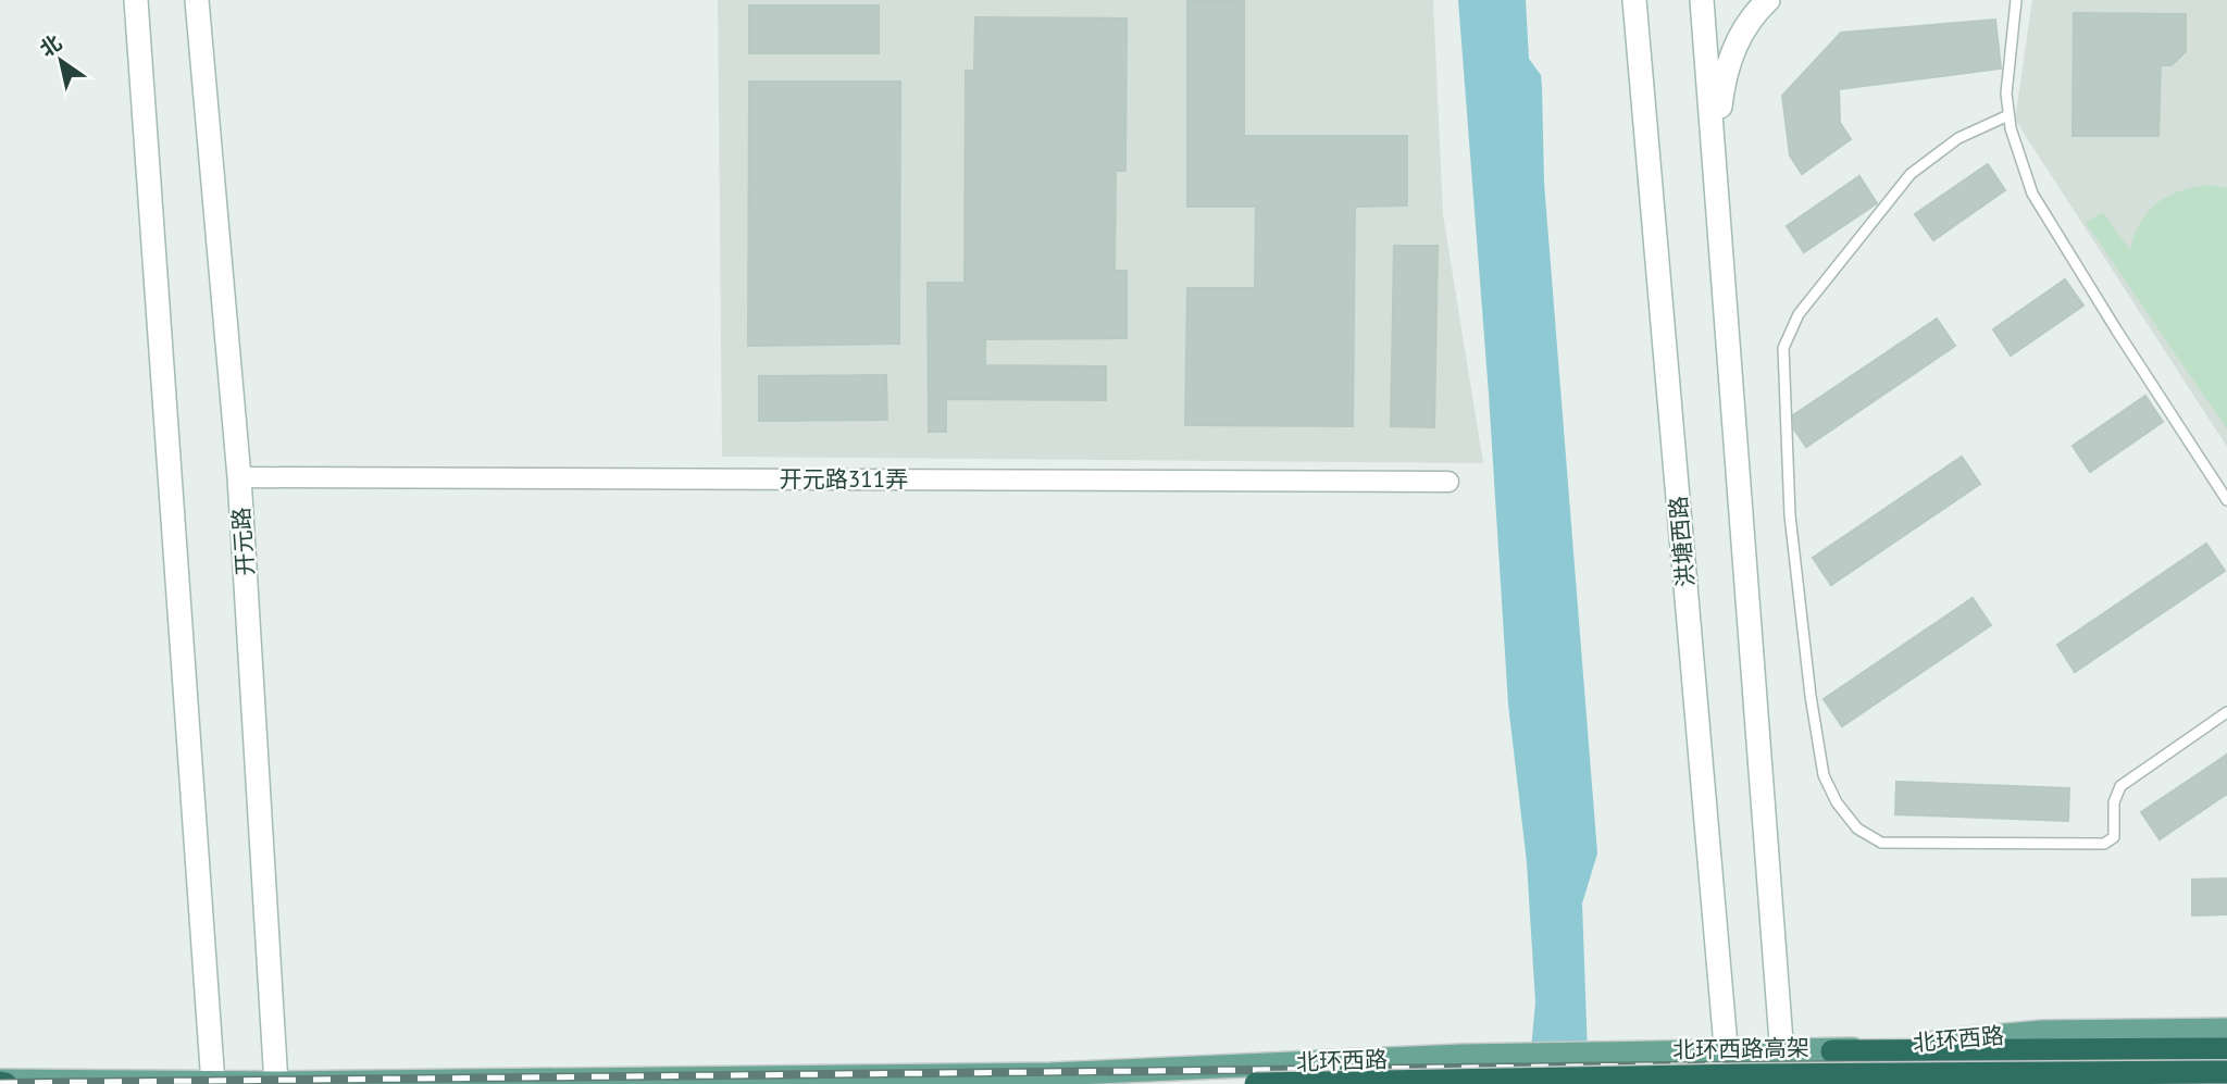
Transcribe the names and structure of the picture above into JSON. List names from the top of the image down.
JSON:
{
  "streets": {
    "highway": ["北环西路高架"],
    "main road": ["开元路", "洪塘西路", "北环西路"],
    "street": ["开元路311弄"]
  },
  "crossings": [
    ["开元路311弄", "开元路"],
    ["开元路", "北环西路"],
    ["洪塘西路", "北环西路"]
  ],
  "north": "top left"
}
